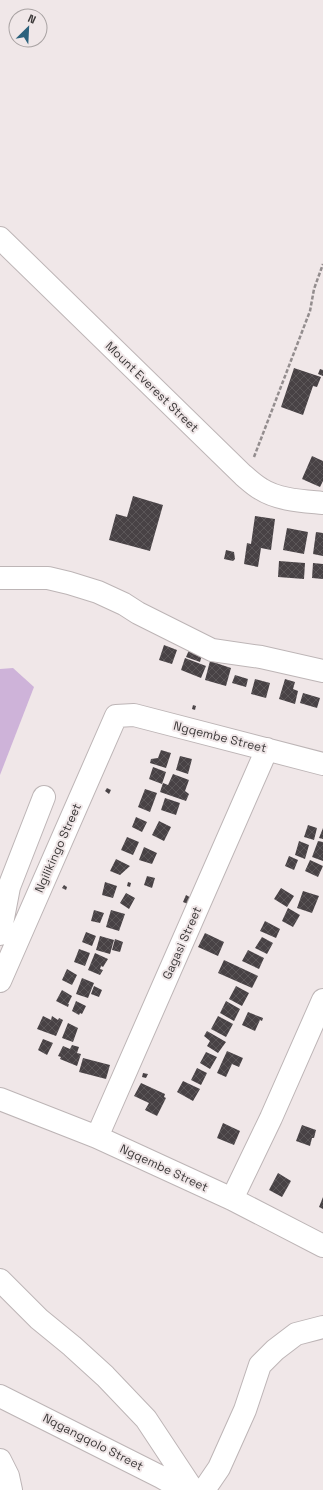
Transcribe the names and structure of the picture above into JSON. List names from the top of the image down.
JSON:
{
  "streets": {
    "street": [
      "Mount Everest Street",
      "Ngqembe Street",
      "Ngilikingo Street",
      "Gagasi Street",
      "Nqgangqolo Street"
    ]
  },
  "crossings": [
    ["Ngqembe Street", "Ngilikingo Street"],
    ["Ngqembe Street", "Gagasi Street"]
  ],
  "north": "top right"
}
